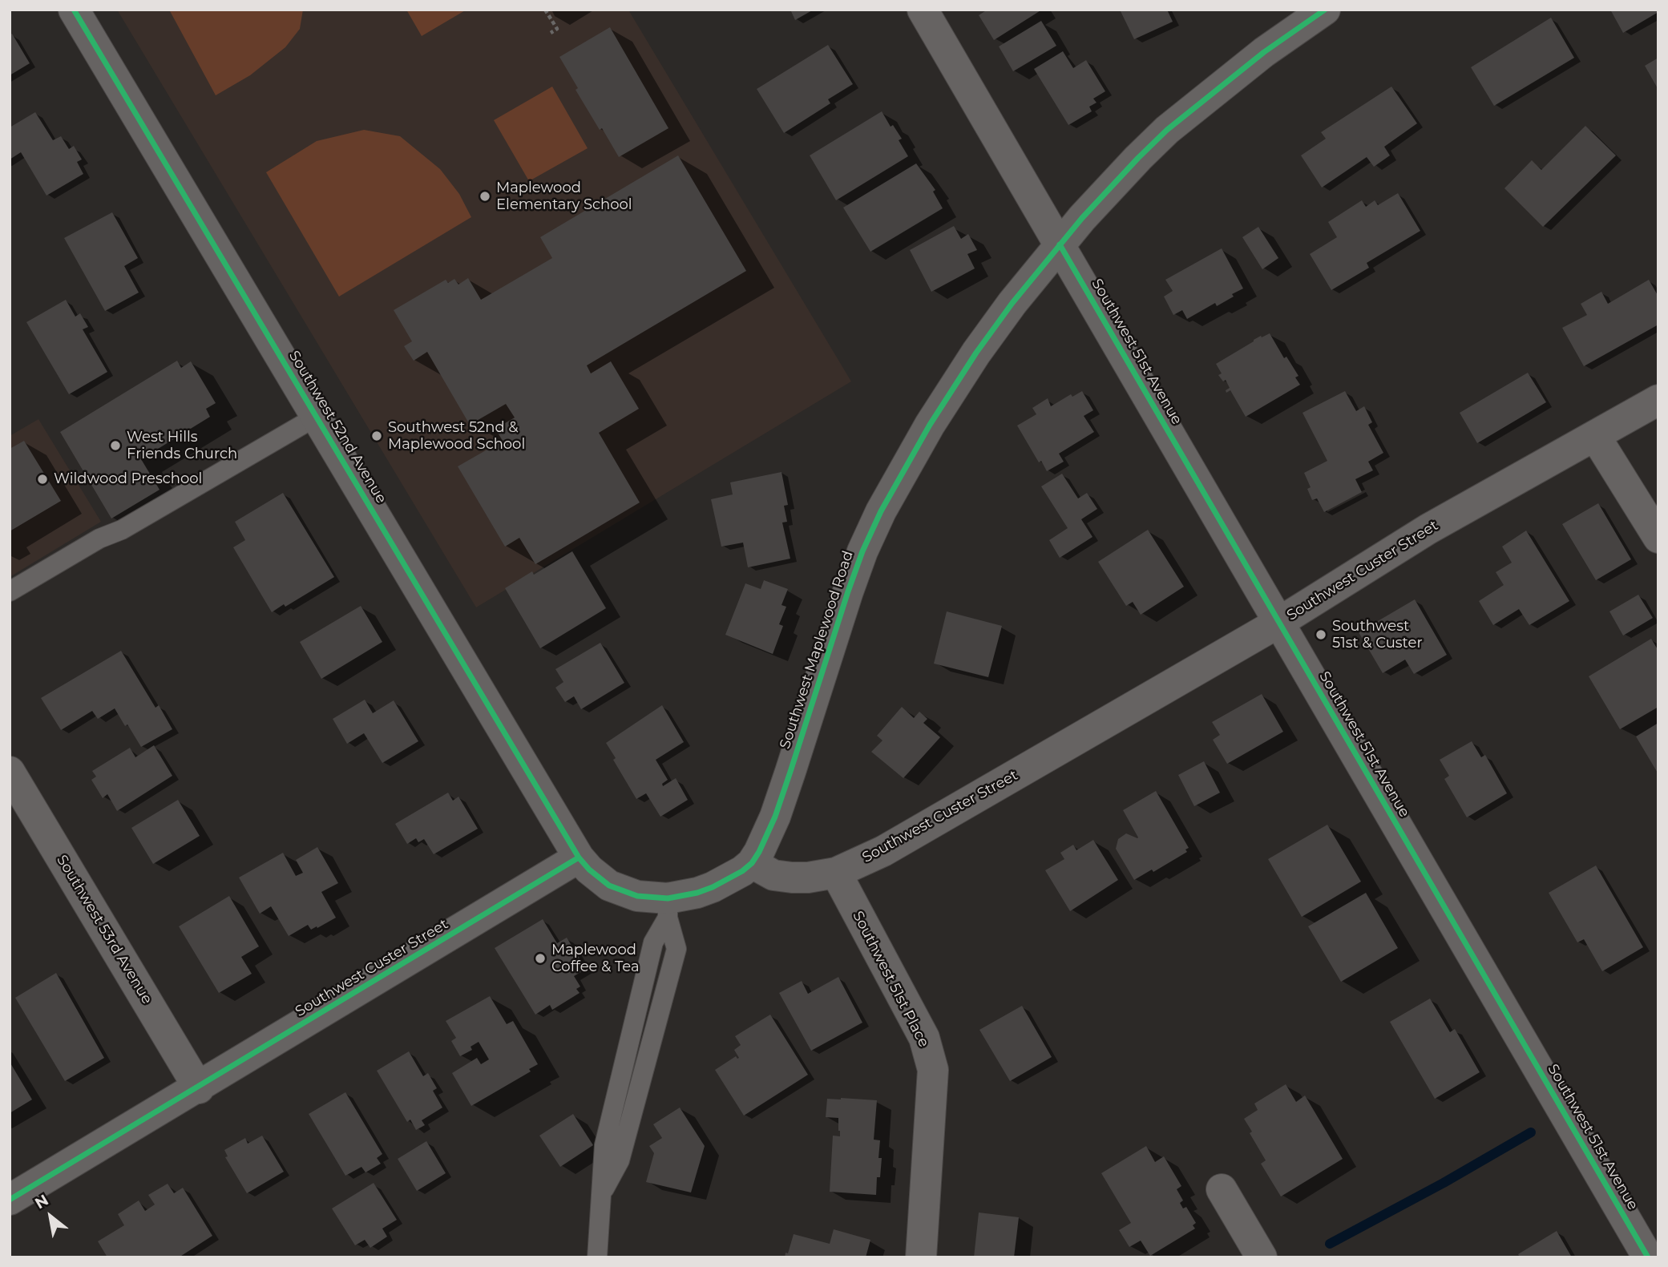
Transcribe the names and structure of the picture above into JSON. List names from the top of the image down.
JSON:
{
  "streets": {
    "street": [
      "Southwest 51st Avenue",
      "Southwest 52nd Avenue",
      "Southwest Custer Street",
      "Southwest Maplewood Road",
      "Southwest 53rd Avenue",
      "Southwest 51st Place"
    ]
  },
  "crossings": [
    ["Southwest 51st Avenue", "Southwest Custer Street"],
    ["Southwest 51st Avenue", "Southwest Maplewood Road"],
    ["Southwest 52nd Avenue", "Southwest Custer Street"],
    ["Southwest Custer Street", "Southwest Maplewood Road"],
    ["Southwest Custer Street", "Southwest 53rd Avenue"],
    ["Southwest Custer Street", "Southwest 51st Place"]
  ],
  "places": [
    "Maplewood Elementary School",
    "Southwest 52nd & Maplewood School",
    "West Hills Friends Church",
    "Wildwood Preschool",
    "Southwest 51st & Custer",
    "Maplewood Coffee & Tea"
  ],
  "north": "top left"
}
